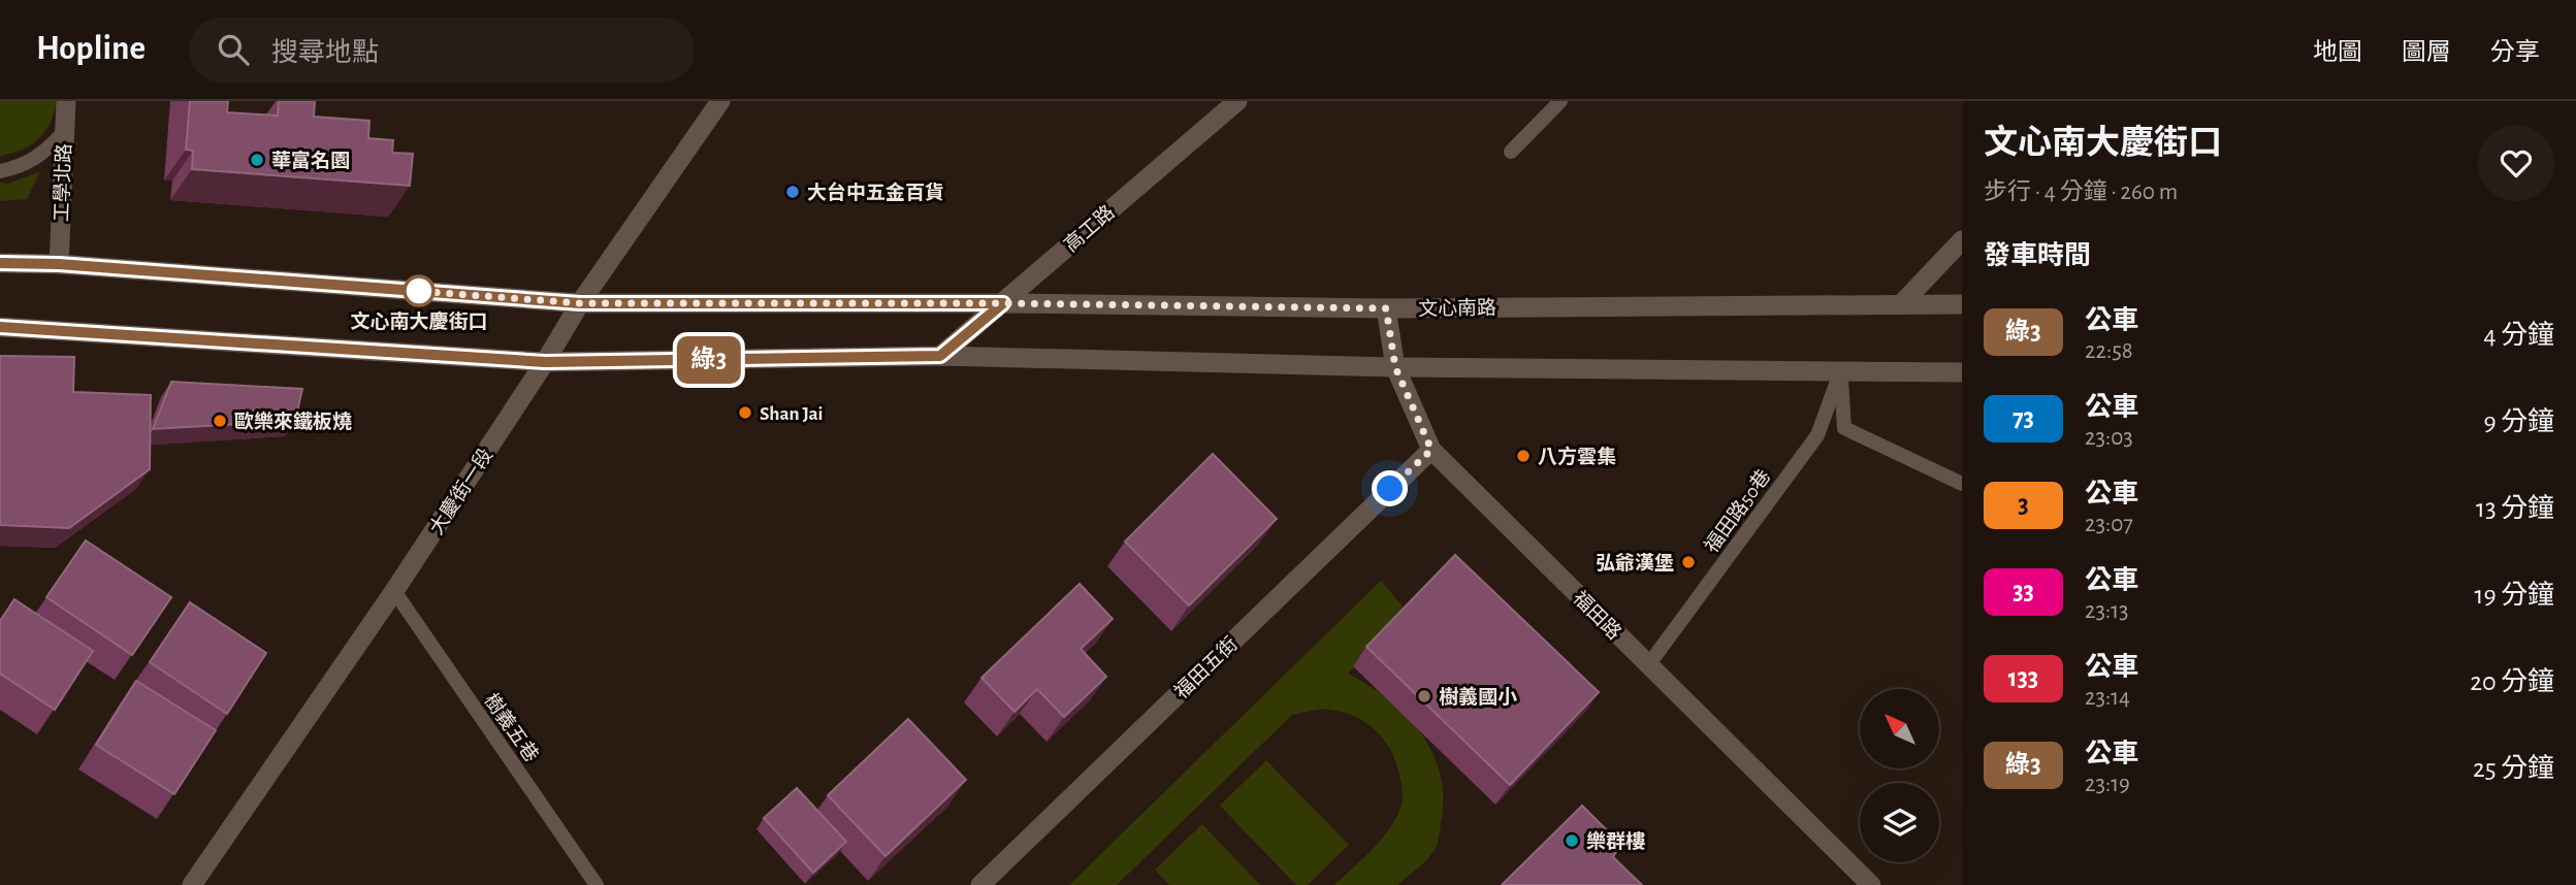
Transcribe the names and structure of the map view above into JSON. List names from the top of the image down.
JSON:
{
  "streets": {
    "main road": [
      "工學北路",
      "高工路",
      "文心南路",
      "大慶街一段",
      "福田路",
      "福田五街"
    ],
    "lane": ["福田路50巷", "樹義五巷"]
  },
  "crossings": [
    ["工學北路", "文心南路"],
    ["高工路", "文心南路"],
    ["文心南路", "大慶街一段"],
    ["文心南路", "福田路"],
    ["大慶街一段", "樹義五巷"],
    ["福田路50巷", "福田路"],
    ["福田路", "福田五街"]
  ],
  "places": [
    "華富名園",
    "大台中五金百貨",
    "文心南大慶街口",
    "Shan Jai",
    "歐樂來鐵板燒",
    "八方雲集",
    "弘爺漢堡",
    "樹義國小",
    "樂群樓"
  ],
  "lines": ["bus line 綠3"],
  "north": "top left",
  "page": {
    "header": "Hopline",
    "search": "搜尋地點",
    "nav": ["地圖", "圖層", "分享"],
    "on_map": "綠3",
    "heading": [
      ["文心南大慶街口", "步行 · 4 分鐘 · 260 m"],
      "發車時間"
    ],
    "list": [
      {
        "mark": "綠3",
        "name": "公車",
        "note": "22:58",
        "value": "4 分鐘"
      },
      {
        "mark": "73",
        "name": "公車",
        "note": "23:03",
        "value": "9 分鐘"
      },
      {
        "mark": "3",
        "name": "公車",
        "note": "23:07",
        "value": "13 分鐘"
      },
      {
        "mark": "33",
        "name": "公車",
        "note": "23:13",
        "value": "19 分鐘"
      },
      {
        "mark": "133",
        "name": "公車",
        "note": "23:14",
        "value": "20 分鐘"
      },
      {
        "mark": "綠3",
        "name": "公車",
        "note": "23:19",
        "value": "25 分鐘"
      }
    ]
  }
}
